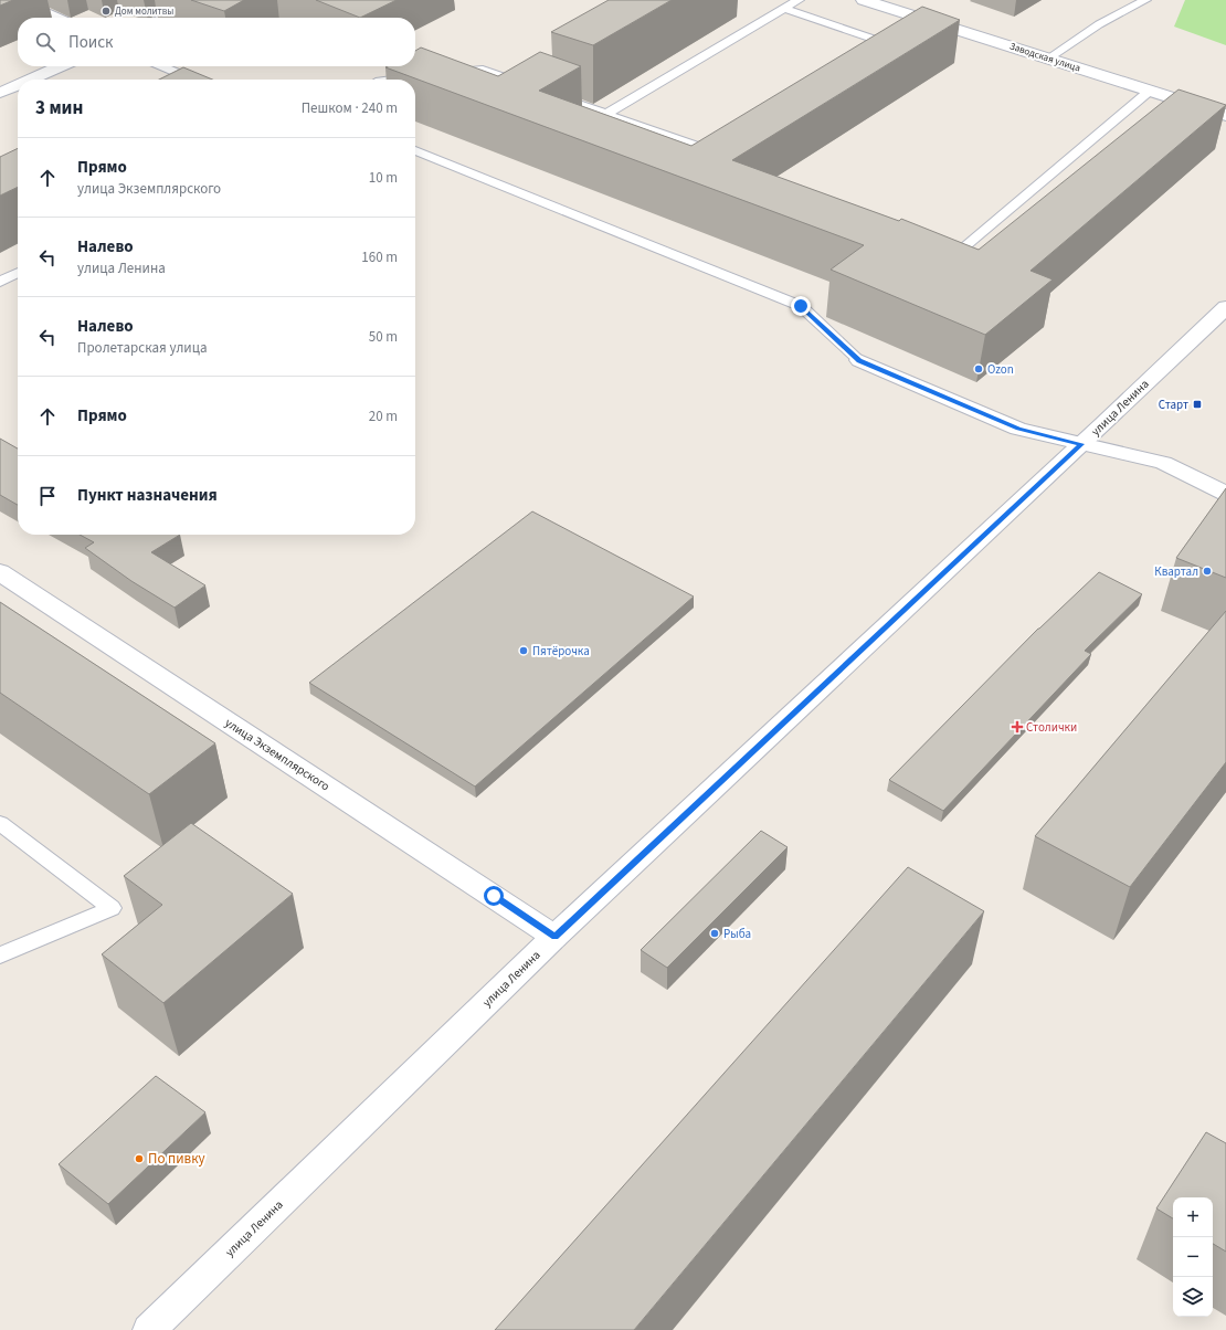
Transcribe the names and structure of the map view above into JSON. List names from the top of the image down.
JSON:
{
  "streets": {
    "street": ["Заводская улица", "улица Ленина", "улица Экземплярского"]
  },
  "crossings": [
    ["улица Ленина", "улица Экземплярского"]
  ],
  "places": {
    "other": [
      "Дом молитвы",
      "Ozon",
      "Квартал",
      "Пятёрочка",
      "Рыба",
      "По пивку"
    ],
    "transit": ["Старт"],
    "health": ["Столички"]
  },
  "page": {
    "search": "Поиск",
    "heading": ["3 мин", "Пешком · 240 m"],
    "list": [
      ["Прямо", "улица Экземплярского", "10 m"],
      ["Налево", "улица Ленина", "160 m"],
      ["Налево", "Пролетарская улица", "50 m"],
      ["Прямо", "20 m"],
      "Пункт назначения"
    ],
    "map_buttons": ["+", "−"]
  }
}
